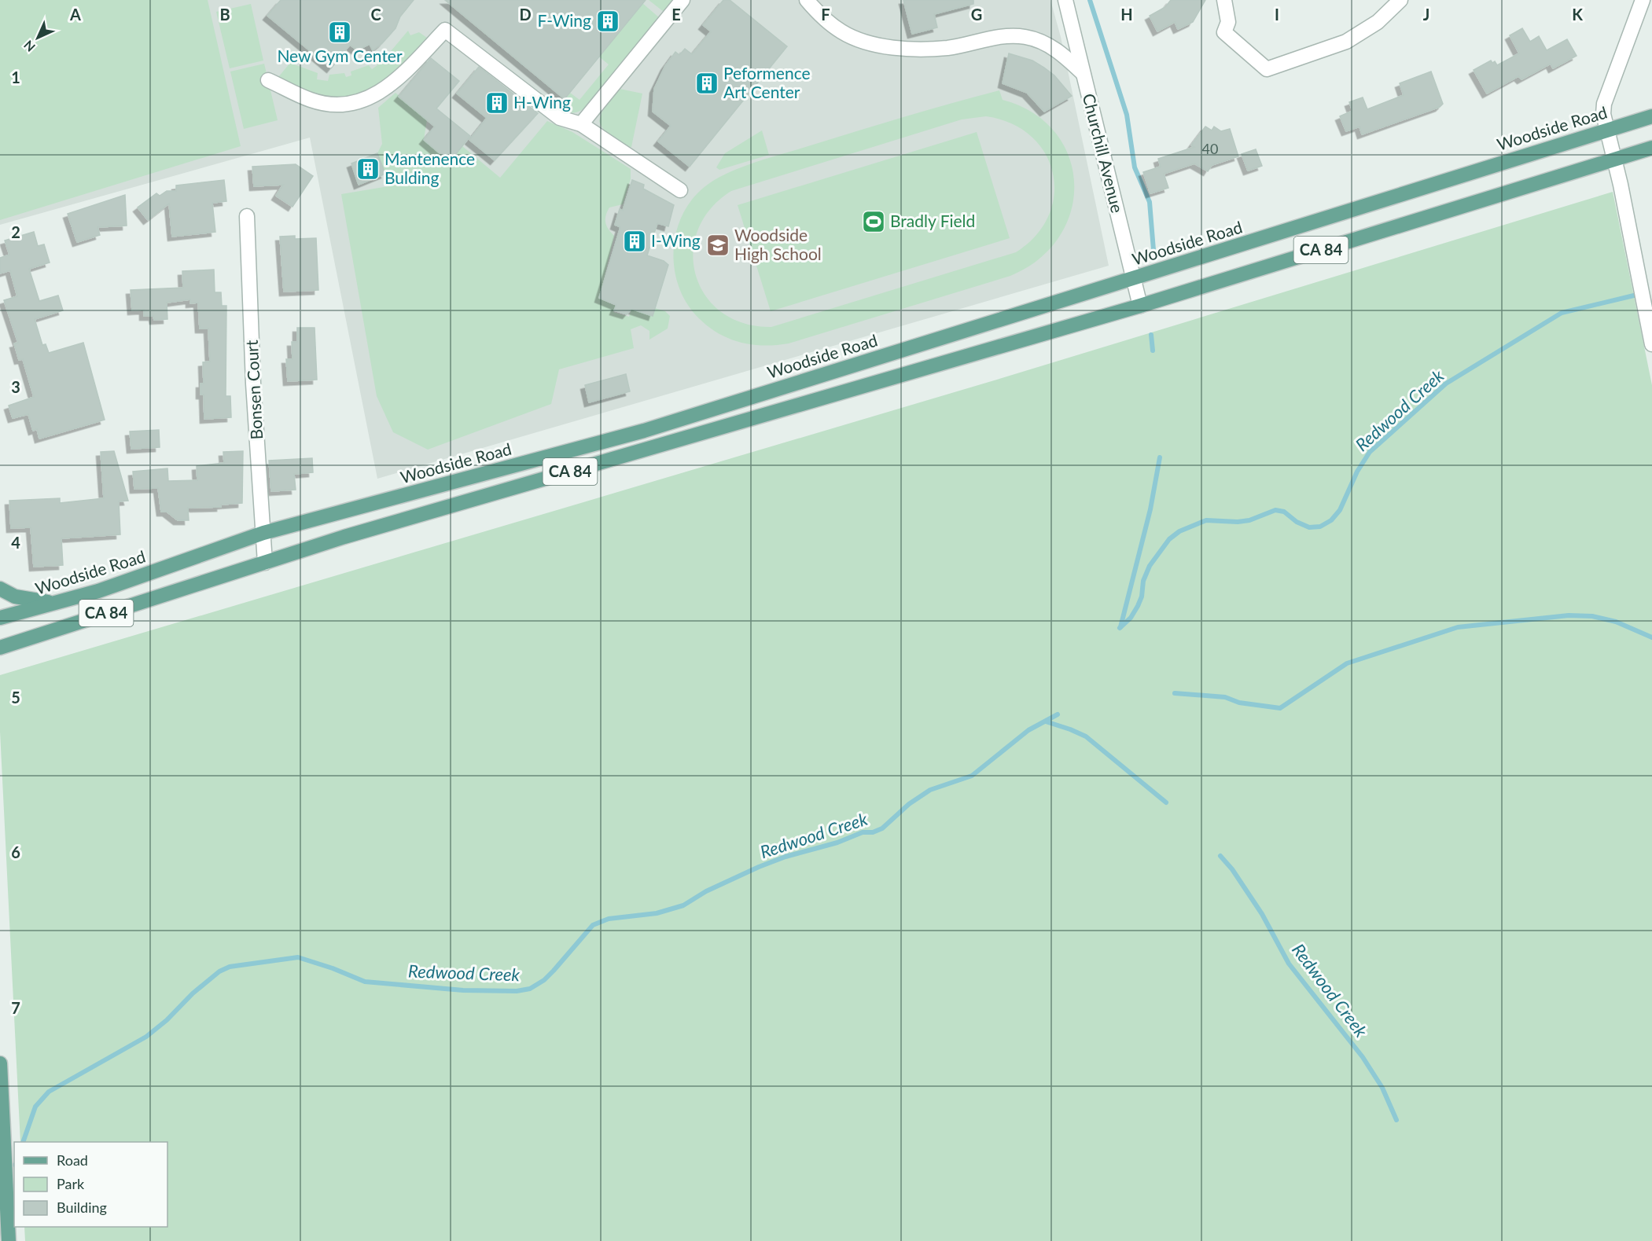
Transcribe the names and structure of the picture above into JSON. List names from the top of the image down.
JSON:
{
  "streets": {
    "main road": ["Woodside Road", "CA 84"],
    "street": ["Churchill Avenue", "Bonsen Court"]
  },
  "crossings": [
    ["Woodside Road", "Churchill Avenue"],
    ["Woodside Road", "Bonsen Court"],
    ["Churchill Avenue", "CA 84"],
    ["CA 84", "Bonsen Court"]
  ],
  "water": ["Redwood Creek"],
  "places": {
    "building": [
      "F-Wing",
      "New Gym Center",
      "Peformence Art Center",
      "H-Wing",
      "Mantenence Bulding",
      "I-Wing"
    ],
    "sports": ["Bradly Field"],
    "school or university": ["Woodside High School"]
  },
  "house_numbers": ["40"],
  "legend": ["Road", "Park", "Building"],
  "north": "bottom left",
  "grid": {
    "columns": [
      "A",
      "B",
      "C",
      "D",
      "E",
      "F",
      "G",
      "H",
      "I",
      "J",
      "K"
    ],
    "rows": [
      "1",
      "2",
      "3",
      "4",
      "5",
      "6",
      "7"
    ]
  }
}
